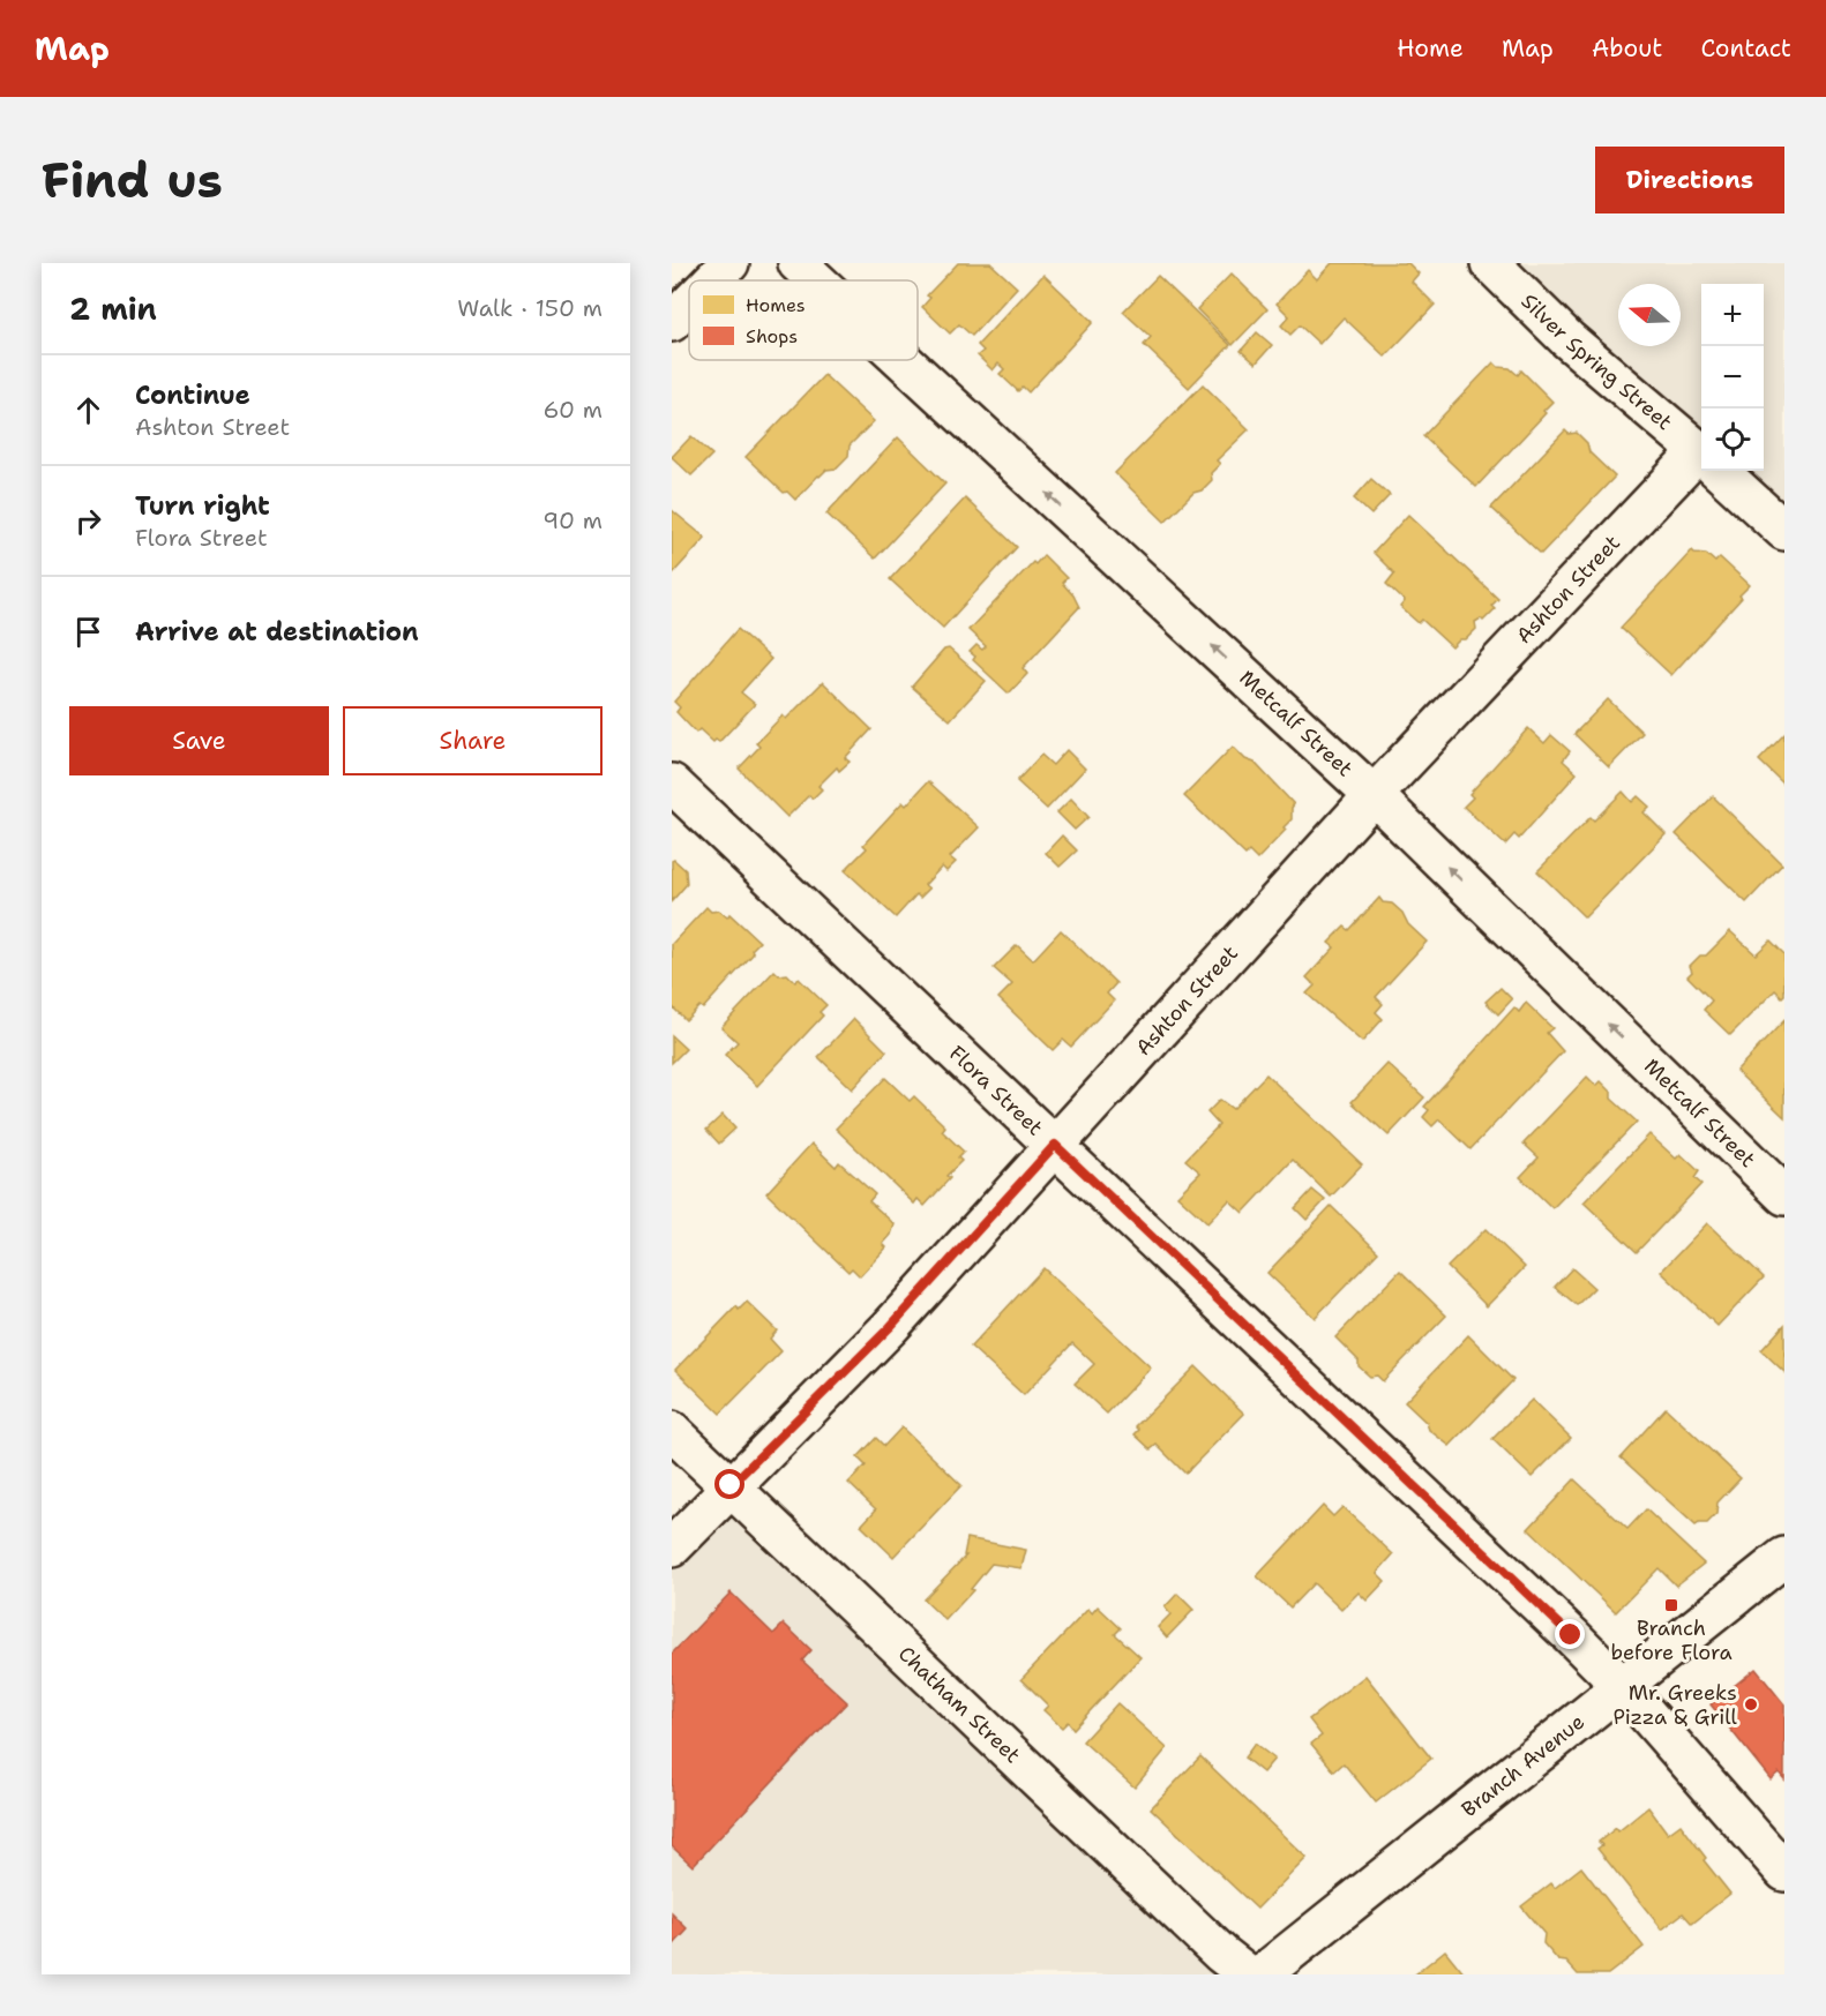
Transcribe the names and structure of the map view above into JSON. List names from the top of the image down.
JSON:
{
  "streets": {
    "street": [
      "Silver Spring Street",
      "Ashton Street",
      "Metcalf Street",
      "Flora Street",
      "Chatham Street",
      "Branch Avenue"
    ]
  },
  "crossings": [
    ["Ashton Street", "Metcalf Street"],
    ["Ashton Street", "Flora Street"],
    ["Ashton Street", "Chatham Street"],
    ["Flora Street", "Branch Avenue"]
  ],
  "one_way": ["Metcalf Street"],
  "places": {
    "transit": ["Branch before Flora"],
    "other": ["Mr. Greeks Pizza & Grill"]
  },
  "legend": ["Homes", "Shops"],
  "north": "left",
  "page": {
    "header": "Map",
    "nav": [
      "Home",
      "Map",
      "About",
      "Contact"
    ],
    "buttons": [
      "Directions",
      ["Save", "Share"]
    ],
    "title": "Find us",
    "heading": ["2 min", "Walk · 150 m"],
    "map_buttons": ["+", "−"],
    "list": [
      ["Continue", "Ashton Street", "60 m"],
      ["Turn right", "Flora Street", "90 m"],
      "Arrive at destination"
    ]
  }
}
